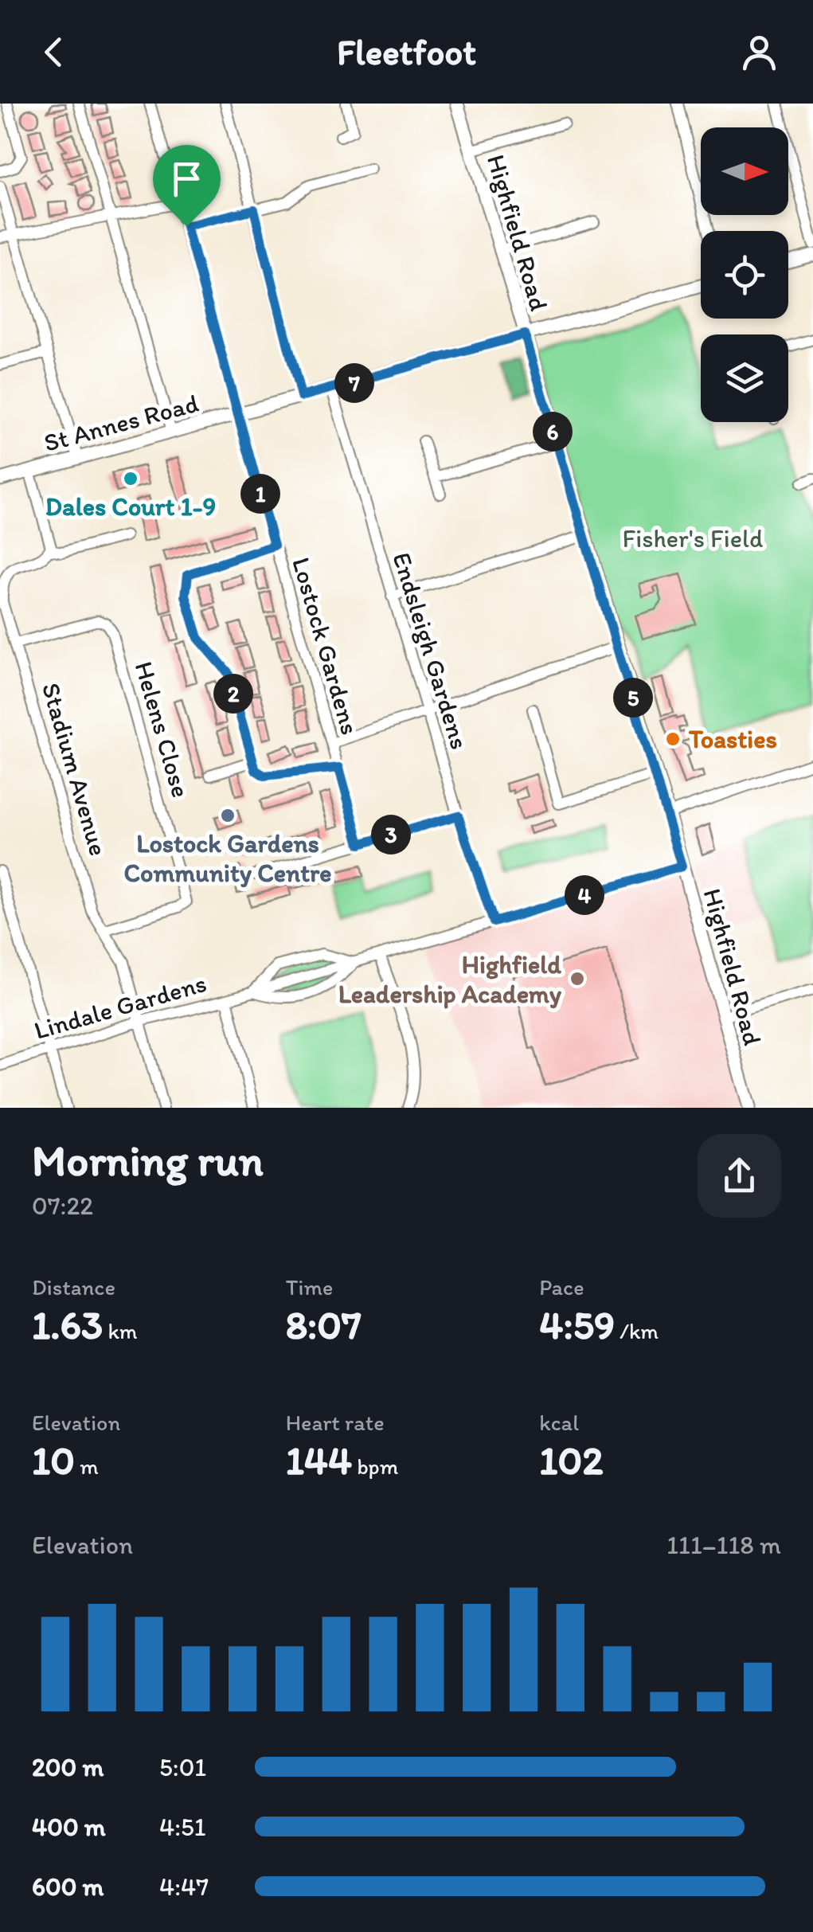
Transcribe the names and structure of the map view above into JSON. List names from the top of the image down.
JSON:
{
  "streets": {
    "street": [
      "Highfield Road",
      "St Annes Road",
      "Lostock Gardens",
      "Endsleigh Gardens",
      "Helens Close",
      "Stadium Avenue",
      "Lindale Gardens"
    ]
  },
  "crossings": [
    ["Highfield Road", "St Annes Road"],
    ["Highfield Road", "Lindale Gardens"],
    ["St Annes Road", "Lostock Gardens"],
    ["St Annes Road", "Endsleigh Gardens"],
    ["Endsleigh Gardens", "Lindale Gardens"],
    ["Helens Close", "Stadium Avenue"],
    ["Stadium Avenue", "Lindale Gardens"]
  ],
  "parks": ["Fisher's Field"],
  "places": [
    "Dales Court 1-9",
    "Toasties",
    "Lostock Gardens Community Centre",
    "Highfield Leadership Academy"
  ],
  "north": "right",
  "page": {
    "header": "Fleetfoot",
    "pins": [
      "7",
      "6",
      "1",
      "2",
      "5",
      "3",
      "4"
    ],
    "heading": ["Morning run", "07:22"],
    "stats": [
      ["Distance", "1.63 km"],
      ["Time", "8:07"],
      ["Pace", "4:59 /km"],
      ["Elevation", "10 m"],
      ["Heart rate", "144 bpm"],
      ["kcal", "102"]
    ],
    "chart": ["Elevation", "111–118 m"],
    "list": [
      {
        "name": "200 m",
        "note": "5:01"
      },
      {
        "name": "400 m",
        "note": "4:51"
      },
      {
        "name": "600 m",
        "note": "4:47"
      }
    ]
  }
}
